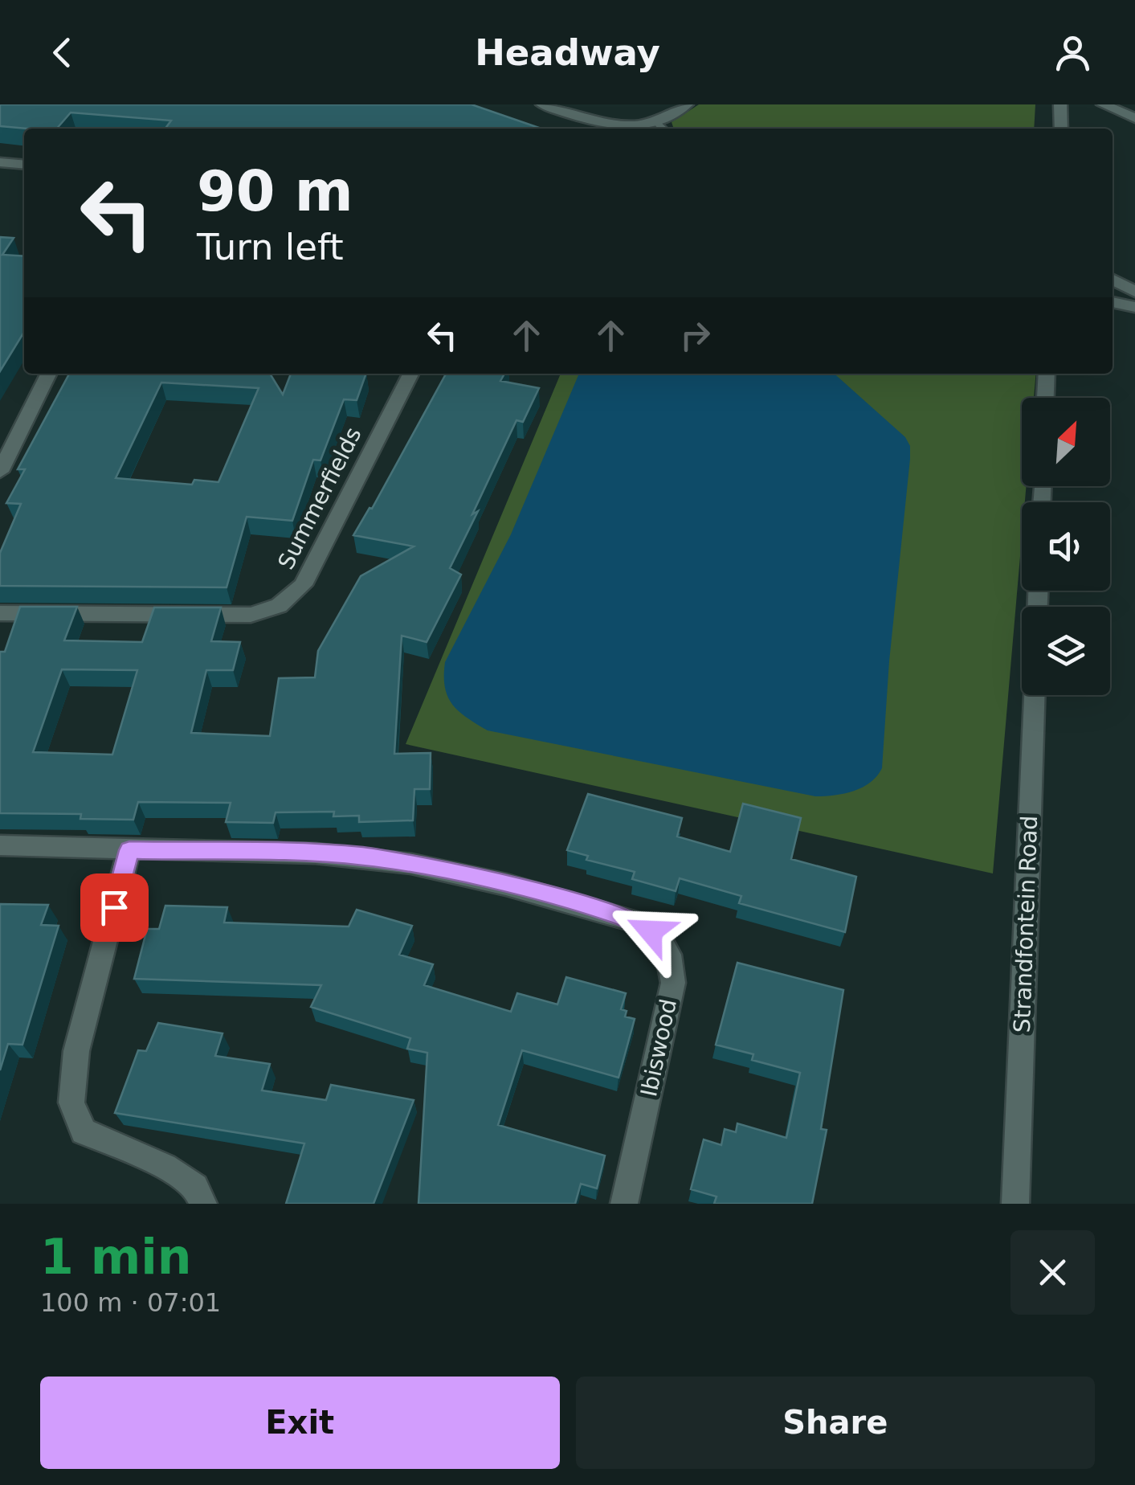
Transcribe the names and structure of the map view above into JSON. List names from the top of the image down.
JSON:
{
  "streets": {
    "street": ["Summerfields", "Strandfontein Road", "Ibiswood"]
  },
  "north": "top right",
  "page": {
    "header": "Headway",
    "turn": ["90 m", "Turn left"],
    "heading": ["1 min", "100 m · 07:01"],
    "buttons": ["Exit", "Share"]
  }
}
